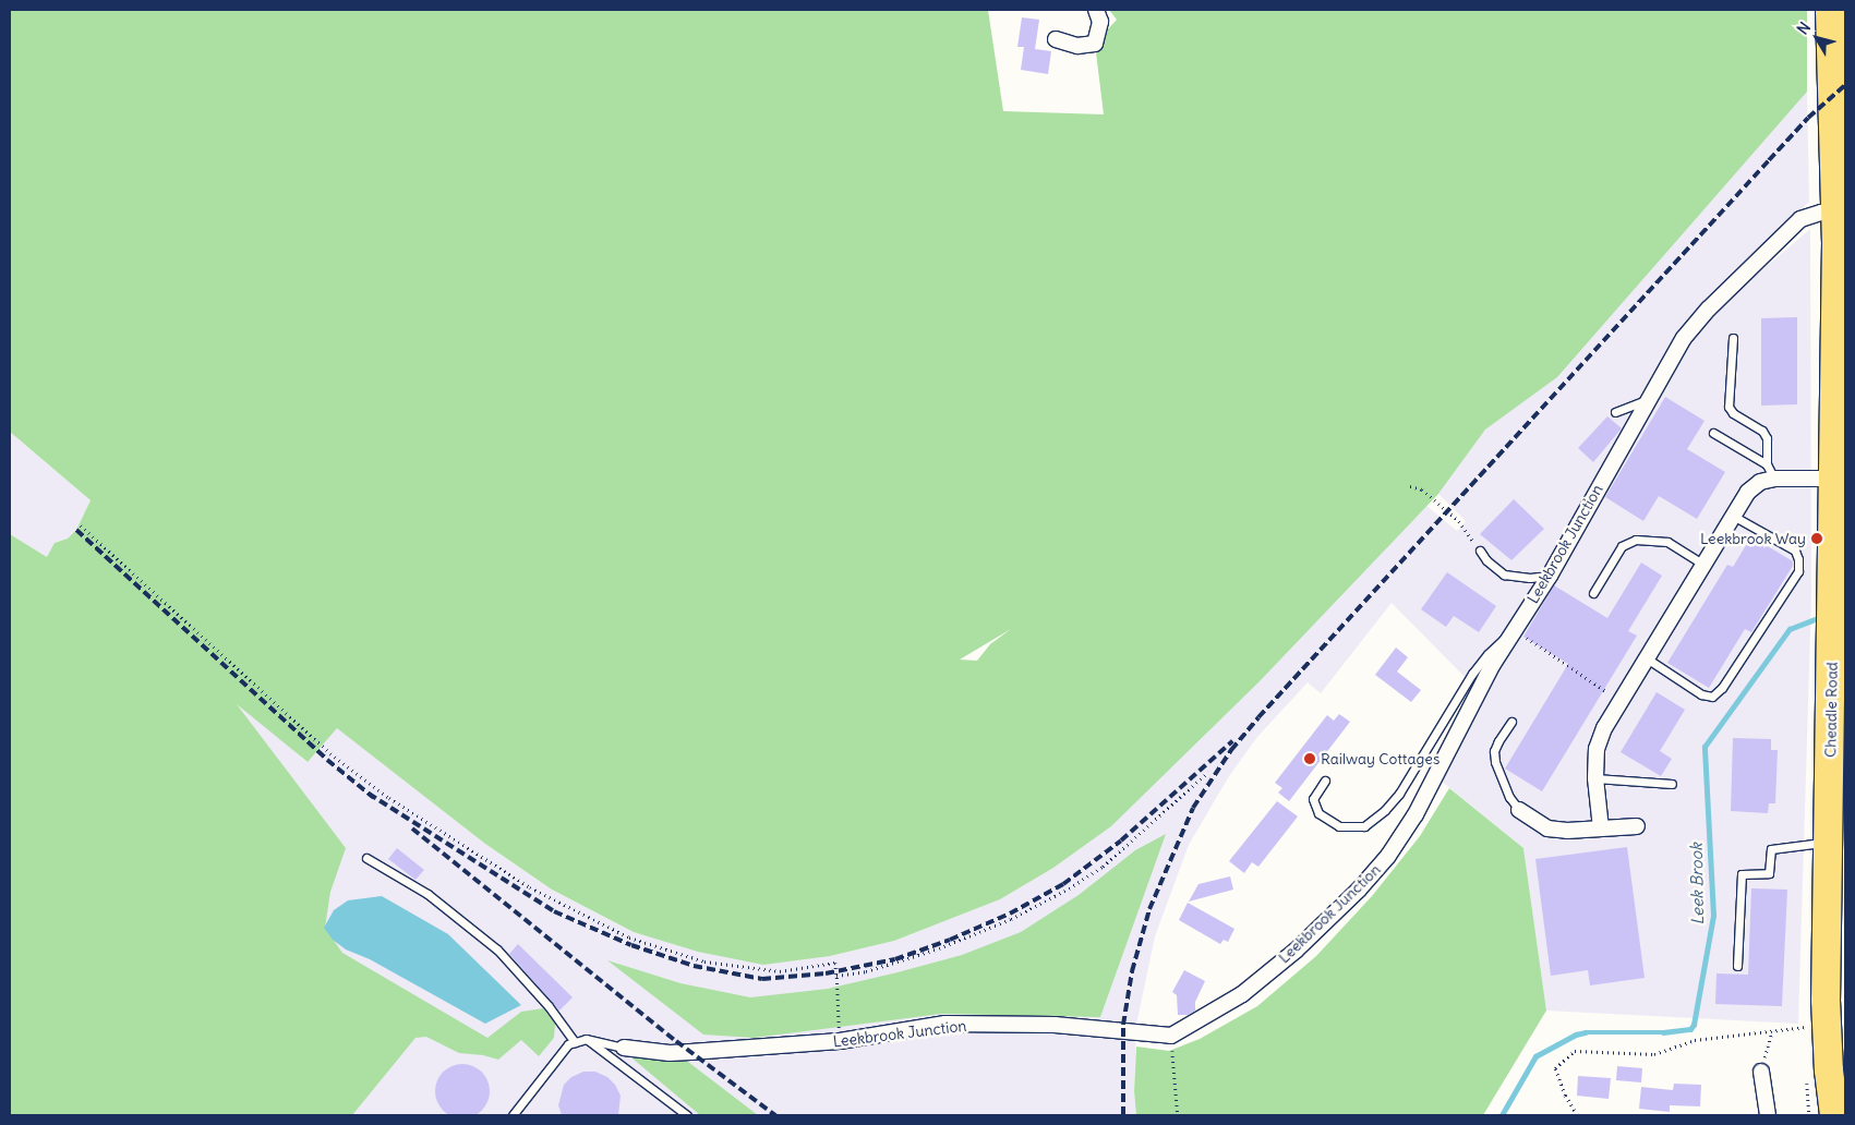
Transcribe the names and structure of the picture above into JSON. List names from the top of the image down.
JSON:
{
  "streets": {
    "highway": ["Cheadle Road"],
    "street": ["Leekbrook Junction"]
  },
  "crossings": [
    ["Leekbrook Junction", "Cheadle Road"]
  ],
  "water": ["Leek Brook"],
  "places": ["Leekbrook Way", "Railway Cottages"],
  "north": "top left"
}
